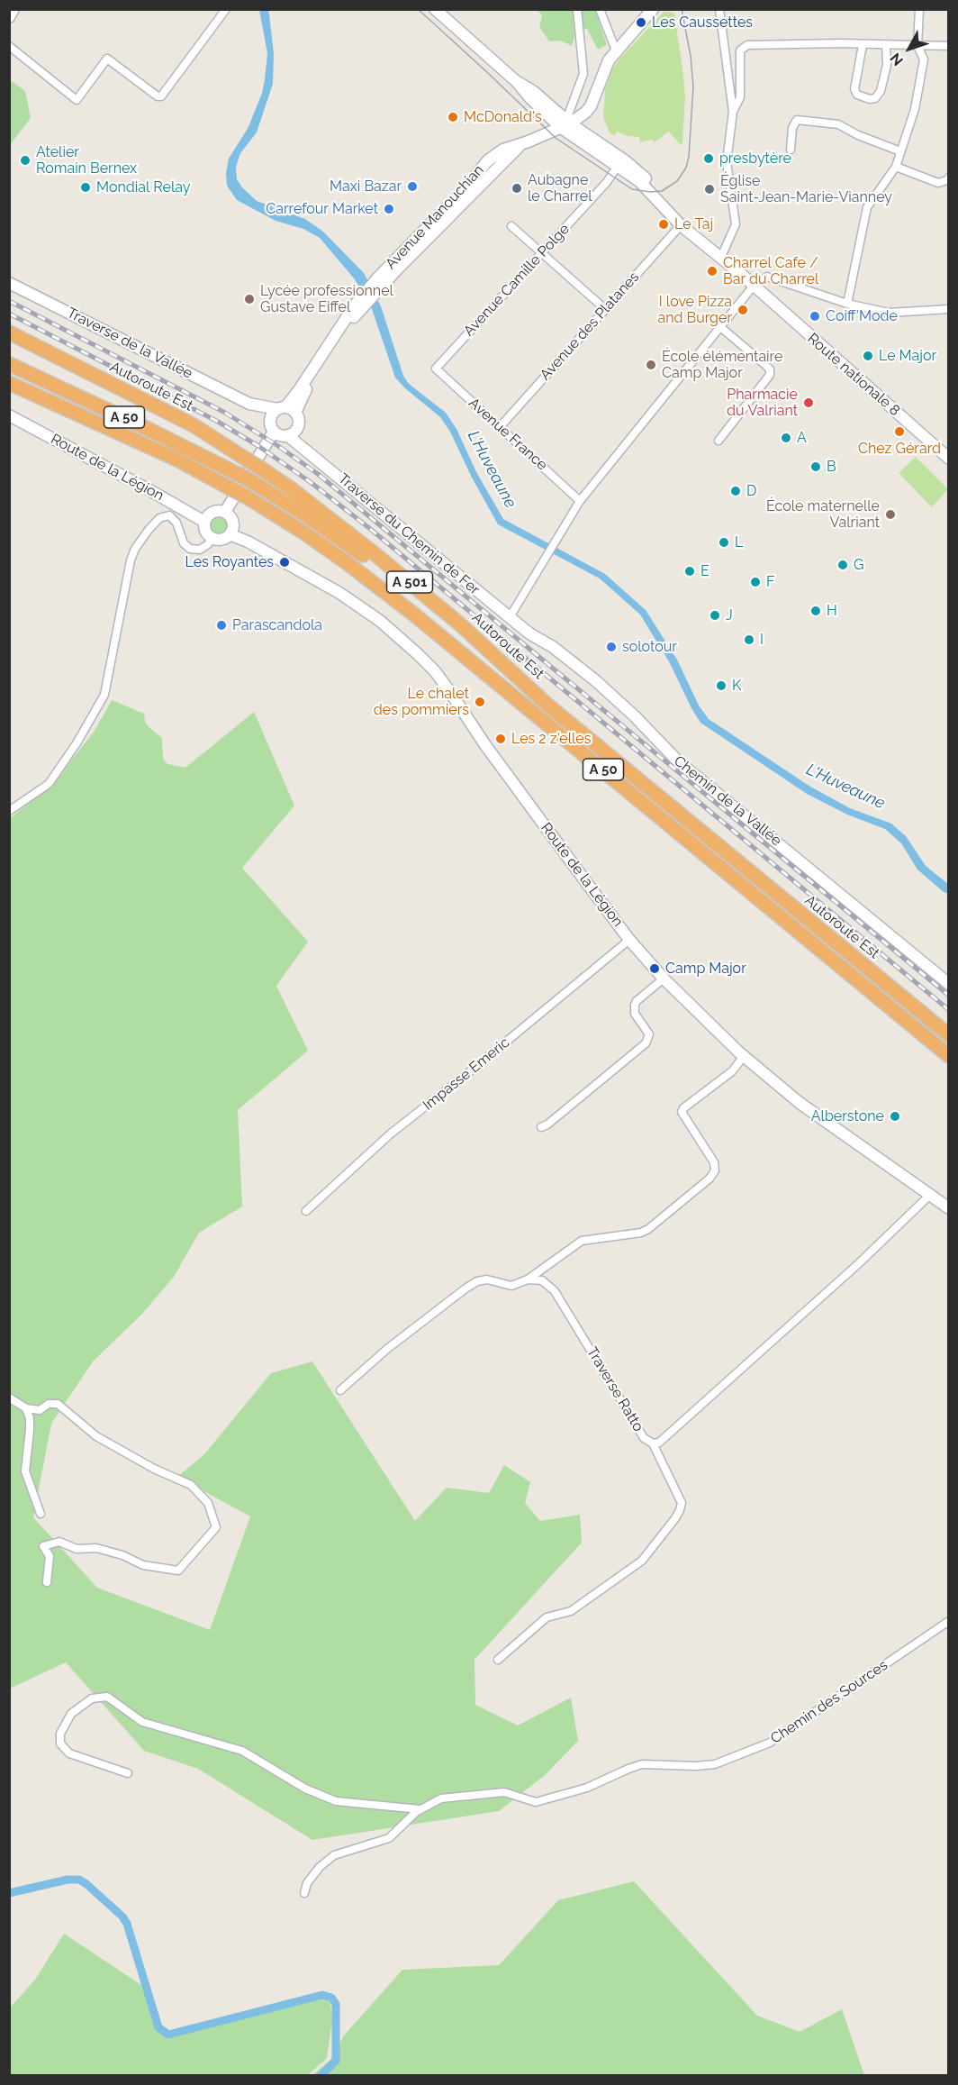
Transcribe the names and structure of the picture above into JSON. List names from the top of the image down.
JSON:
{
  "streets": {
    "highway": ["Autoroute Est", "A 50", "A 501"],
    "main road": [
      "Avenue Manouchian",
      "Traverse de la Vallée",
      "Route nationale 8",
      "Route de la Légion",
      "Traverse du Chemin de Fer",
      "Chemin de la Vallée"
    ],
    "street": [
      "Avenue Camille Polge",
      "Avenue des Platanes",
      "Avenue France",
      "Impasse Emeric",
      "Traverse Ratto",
      "Chemin des Sources"
    ]
  },
  "crossings": [
    ["Avenue Manouchian", "Traverse de la Vallée"],
    ["Avenue Manouchian", "Traverse du Chemin de Fer"],
    ["Avenue Camille Polge", "Avenue France"],
    ["Avenue des Platanes", "Avenue France"],
    ["Traverse de la Vallée", "Traverse du Chemin de Fer"],
    ["Autoroute Est", "A 50"],
    ["Route de la Légion", "Impasse Emeric"],
    ["Route de la Légion", "Traverse Ratto"],
    ["Traverse du Chemin de Fer", "Chemin de la Vallée"]
  ],
  "water": ["L'Huveaune"],
  "places": [
    "Les Caussettes",
    "McDonald's",
    "presbytère",
    "Atelier Romain Bernex",
    "Maxi Bazar",
    "Mondial Relay",
    "Aubagne le Charrel",
    "Église Saint-Jean-Marie-Vianney",
    "Carrefour Market",
    "Le Taj",
    "Charrel Cafe / Bar du Charrel",
    "Lycée professionnel Gustave Eiffel",
    "I love Pizza and Burger",
    "Coiff'Mode",
    "Le Major",
    "École élémentaire Camp Major",
    "Pharmacie du Valriant",
    "Chez Gérard",
    "A",
    "B",
    "D",
    "École maternelle Valriant",
    "L",
    "Les Royantes",
    "G",
    "E",
    "F",
    "H",
    "J",
    "Parascandola",
    "I",
    "solotour",
    "K",
    "Le chalet des pommiers",
    "Les 2 z'elles",
    "Camp Major",
    "Alberstone"
  ],
  "north": "bottom left"
}
